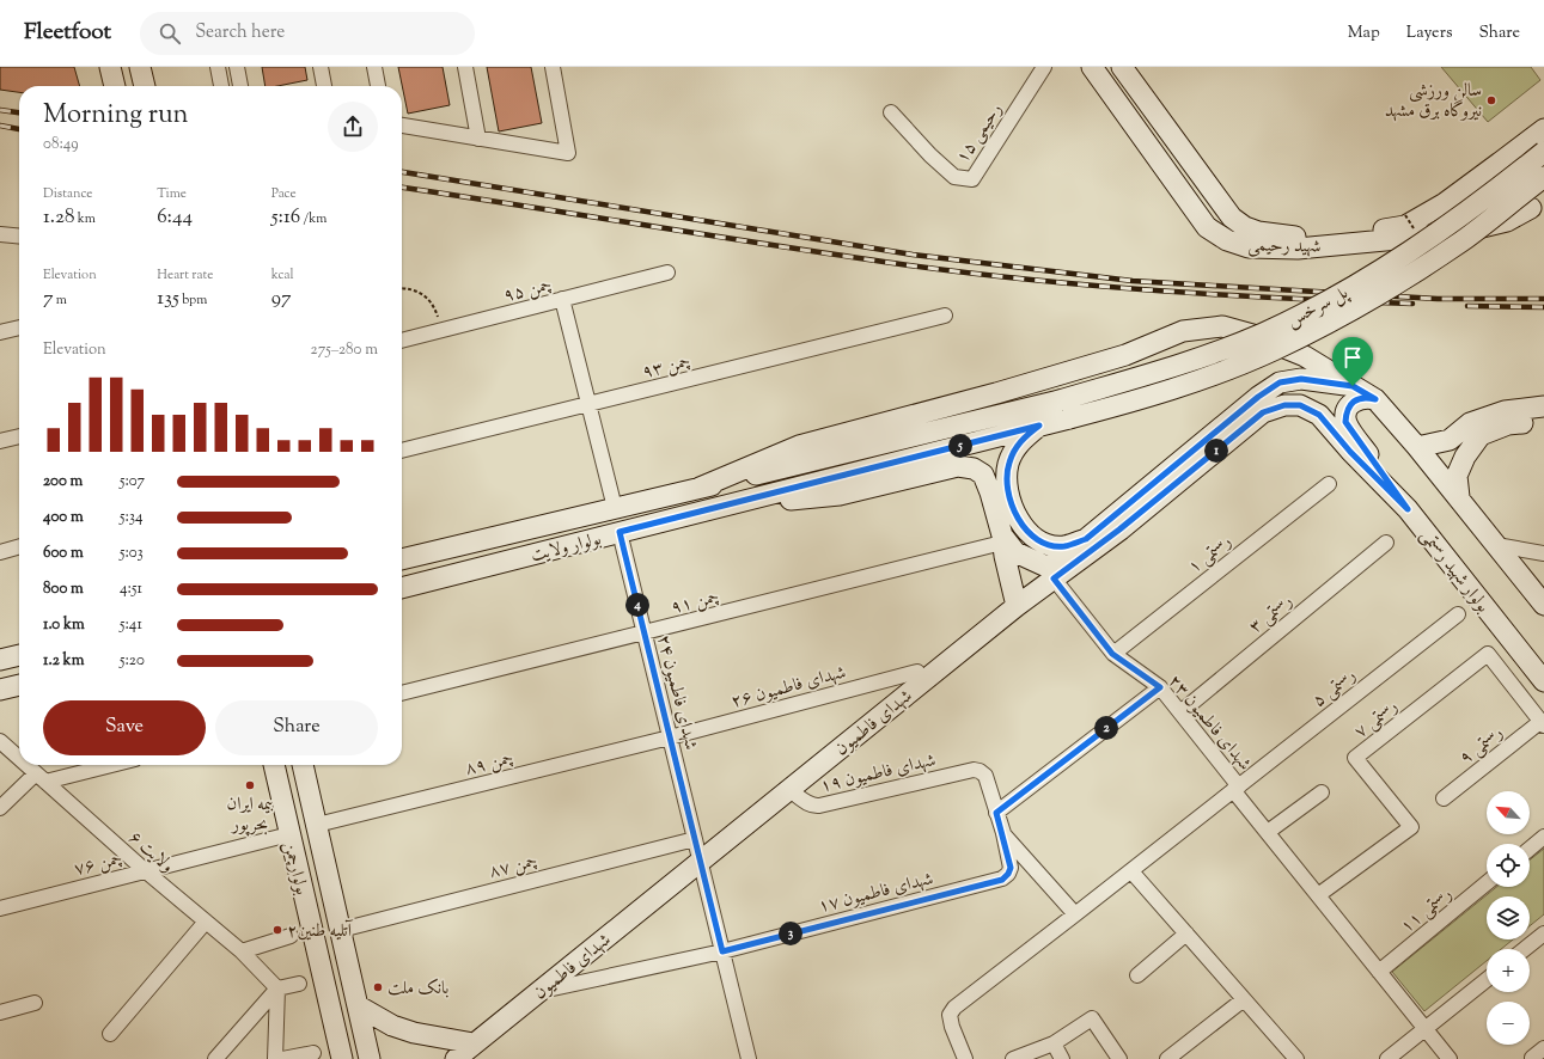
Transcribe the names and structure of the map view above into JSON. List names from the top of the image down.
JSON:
{
  "streets": {
    "main road": [
      "شهید رحیمی",
      "پل سرخس",
      "بولوار ولایت",
      "بولوار شهید رستمی",
      "شهدای فاطمیون",
      "بولوارچمن"
    ],
    "street": [
      "رحیمی ۱۵",
      "چمن ۹۵",
      "چمن ۹۳",
      "رستمی ۱",
      "چمن ۹۱",
      "رستمی ۳",
      "شهدای فاطمیون ۲۶",
      "رستمی ۵",
      "شهدای فاطمیون ۲۴",
      "رستمی ۷",
      "شهدای فاطمیون ۲۳",
      "رستمی ۹",
      "چمن ۸۹",
      "شهدای فاطمیون ۱۹",
      "ولایت ۶",
      "چمن ۷۶",
      "چمن ۸۷",
      "شهدای فاطمیون ۱۷",
      "رستمی ۱۱"
    ]
  },
  "crossings": [
    ["پل سرخس", "بولوار ولایت"],
    ["بولوار ولایت", "شهدای فاطمیون ۲۴"],
    ["رستمی ۱", "شهدای فاطمیون ۲۳"],
    ["بولوار شهید رستمی", "شهدای فاطمیون"],
    ["چمن ۹۱", "شهدای فاطمیون ۲۴"],
    ["رستمی ۳", "شهدای فاطمیون ۲۳"],
    ["شهدای فاطمیون ۲۶", "شهدای فاطمیون ۲۴"],
    ["شهدای فاطمیون ۲۶", "چمن ۸۹"],
    ["رستمی ۵", "شهدای فاطمیون ۲۳"],
    ["شهدای فاطمیون ۲۴", "شهدای فاطمیون"],
    ["شهدای فاطمیون ۲۴", "چمن ۸۹"],
    ["شهدای فاطمیون ۲۴", "چمن ۸۷"],
    ["رستمی ۷", "شهدای فاطمیون ۲۳"],
    ["رستمی ۷", "رستمی ۹"],
    ["شهدای فاطمیون", "شهدای فاطمیون ۲۳"],
    ["شهدای فاطمیون", "شهدای فاطمیون ۱۹"],
    ["شهدای فاطمیون", "شهدای فاطمیون ۱۷"],
    ["شهدای فاطمیون ۲۳", "رستمی ۱۱"],
    ["چمن ۸۹", "بولوارچمن"],
    ["ولایت ۶", "چمن ۷۶"],
    ["چمن ۷۶", "بولوارچمن"],
    ["چمن ۸۷", "بولوارچمن"]
  ],
  "places": [
    "سالن ورزشی نیروگاه برق مشهد",
    "بيمه ايران بحرپور",
    "آتلیه طنین۲",
    "بانک ملت"
  ],
  "north": "top left",
  "page": {
    "header": "Fleetfoot",
    "search": "Search here",
    "nav": ["Map", "Layers", "Share"],
    "heading": ["Morning run", "08:49"],
    "stats": [
      ["Distance", "1.28 km"],
      ["Time", "6:44"],
      ["Pace", "5:16 /km"],
      ["Elevation", "7 m"],
      ["Heart rate", "135 bpm"],
      ["kcal", "97"]
    ],
    "chart": ["Elevation", "275–280 m"],
    "pins": [
      "5",
      "1",
      "4",
      "2",
      "3"
    ],
    "list": [
      {
        "name": "200 m",
        "note": "5:07"
      },
      {
        "name": "400 m",
        "note": "5:34"
      },
      {
        "name": "600 m",
        "note": "5:03"
      },
      {
        "name": "800 m",
        "note": "4:51"
      },
      {
        "name": "1.0 km",
        "note": "5:41"
      },
      {
        "name": "1.2 km",
        "note": "5:20"
      }
    ],
    "buttons": ["Save", "Share"],
    "map_buttons": ["+", "−"]
  }
}
